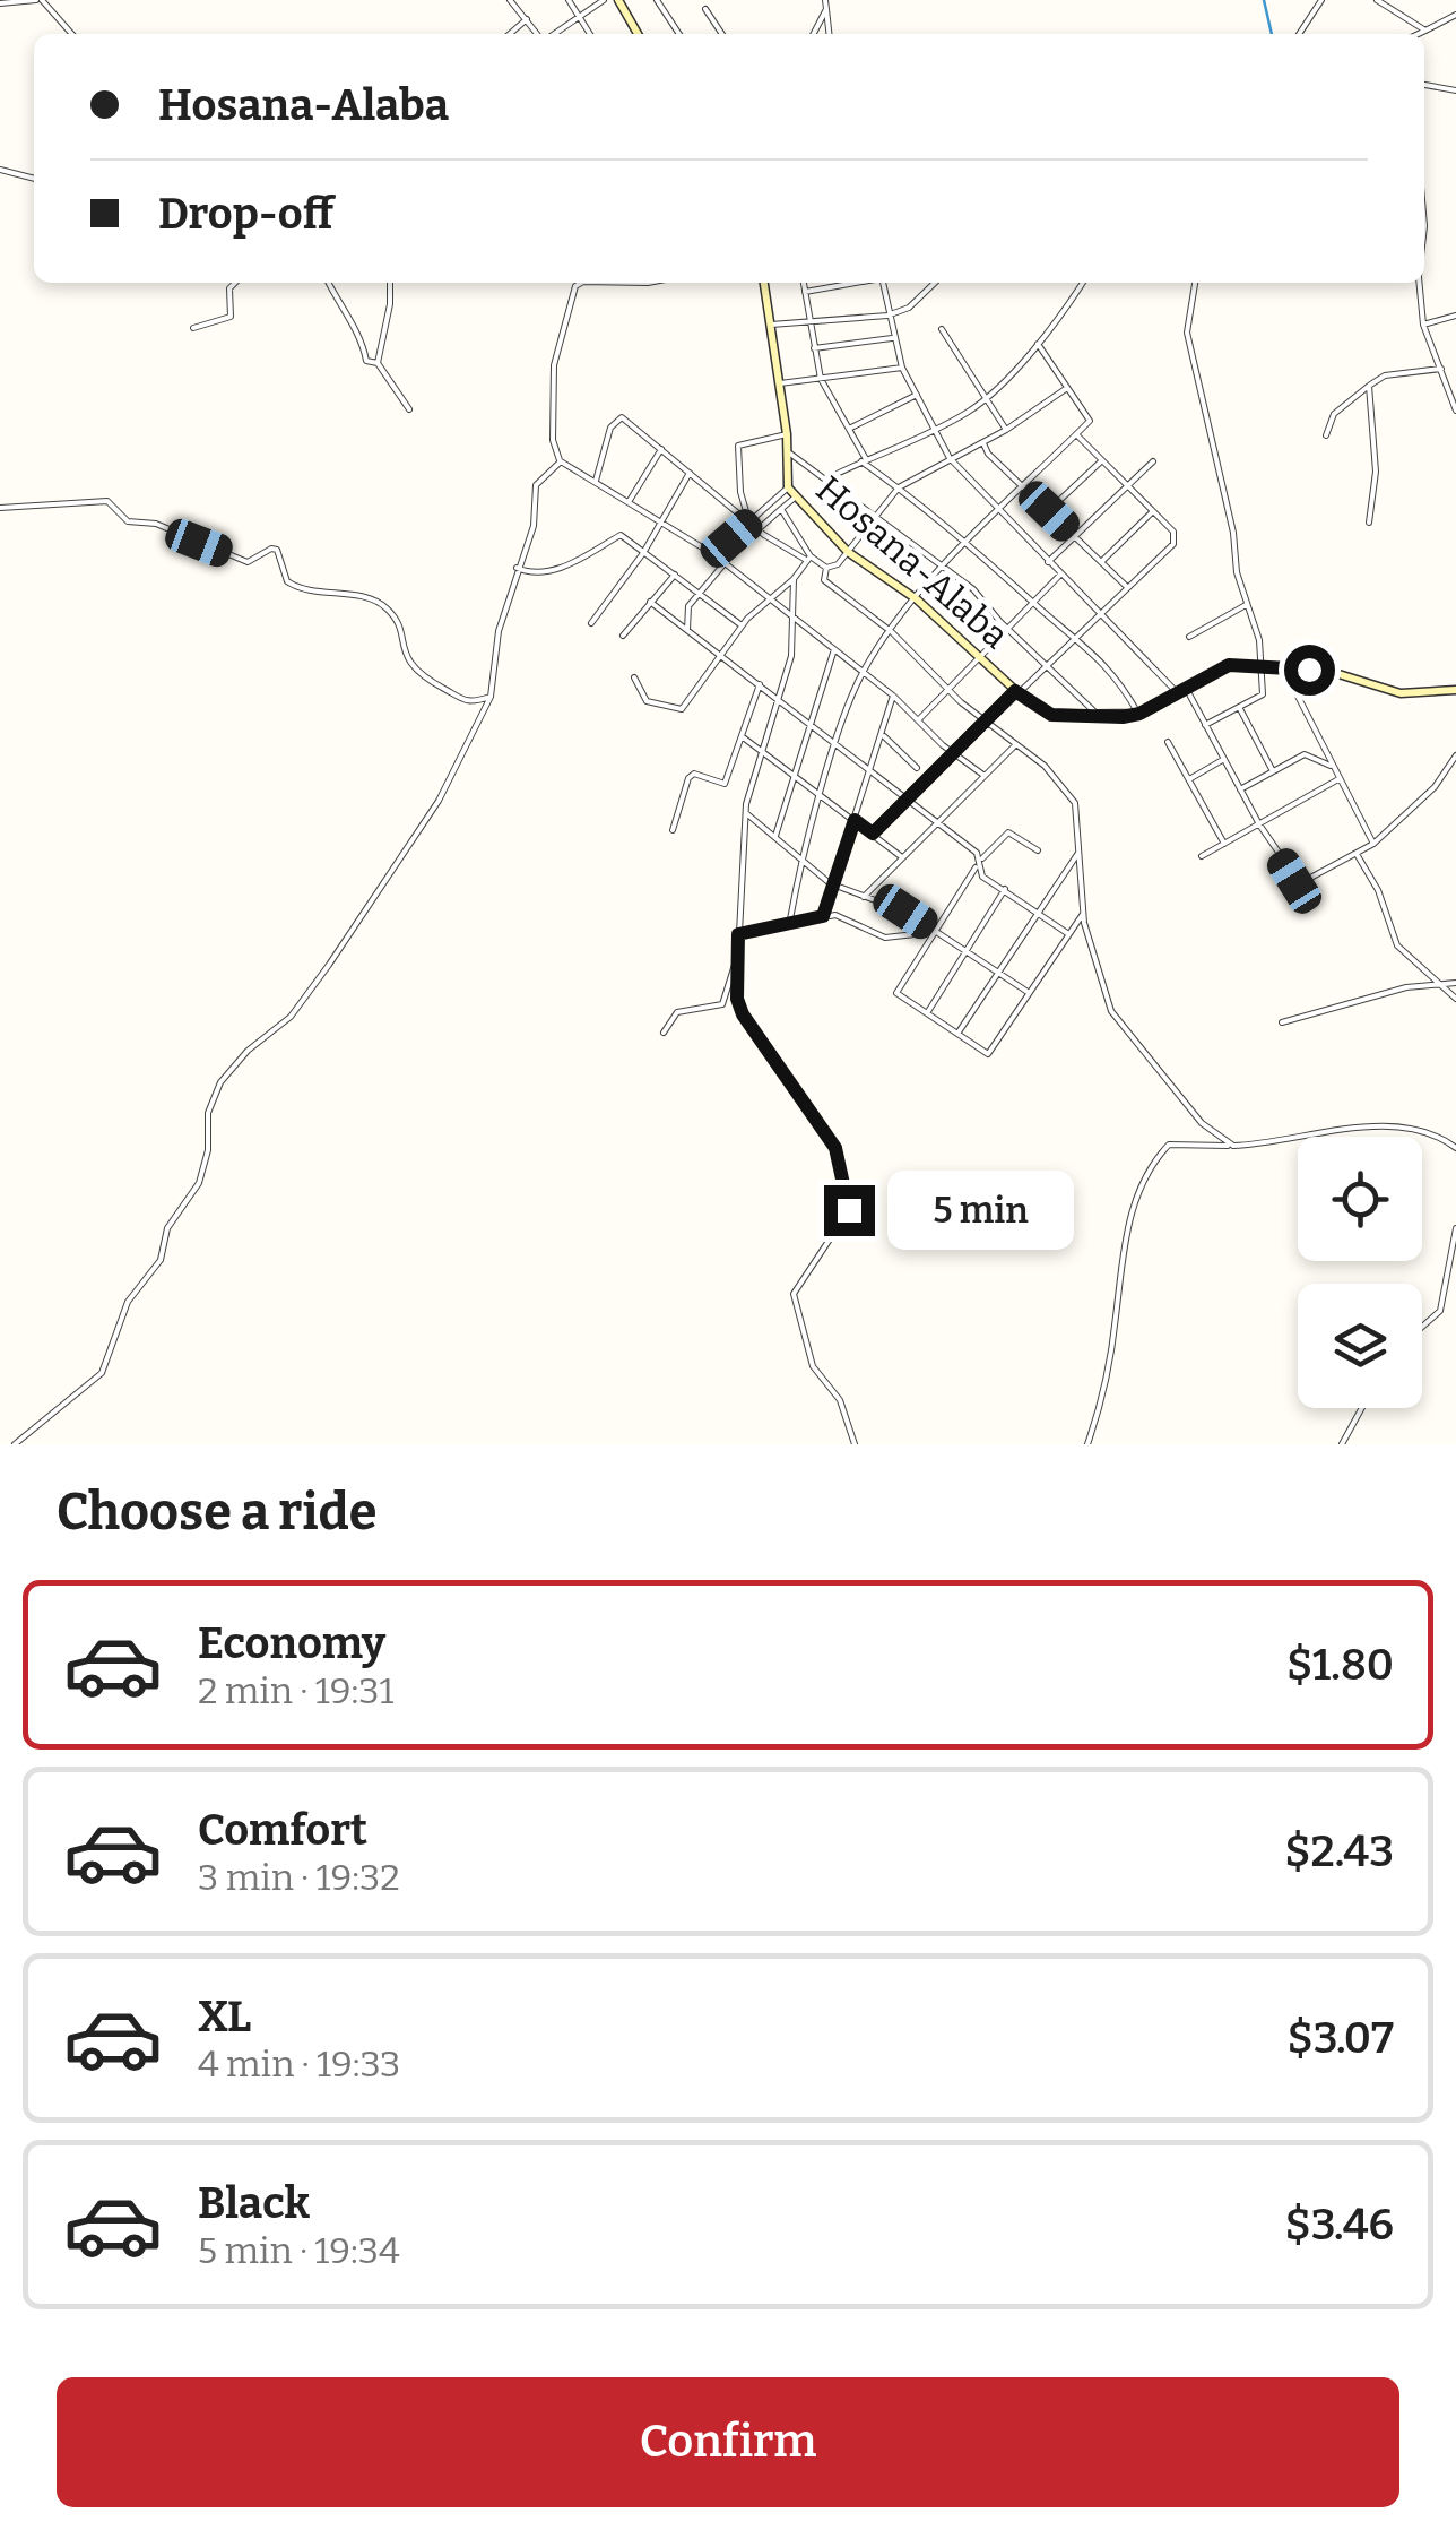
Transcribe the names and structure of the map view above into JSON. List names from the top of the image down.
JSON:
{
  "streets": {
    "main road": ["Hosana-Alaba"]
  },
  "page": {
    "banner": ["Hosana-Alaba", "Drop-off"],
    "bubble": "5 min",
    "heading": "Choose a ride",
    "list": [
      {
        "name": "Economy",
        "note": "2 min · 19:31",
        "value": "$1.80"
      },
      {
        "name": "Comfort",
        "note": "3 min · 19:32",
        "value": "$2.43"
      },
      {
        "name": "XL",
        "note": "4 min · 19:33",
        "value": "$3.07"
      },
      {
        "name": "Black",
        "note": "5 min · 19:34",
        "value": "$3.46"
      }
    ],
    "buttons": "Confirm"
  }
}
